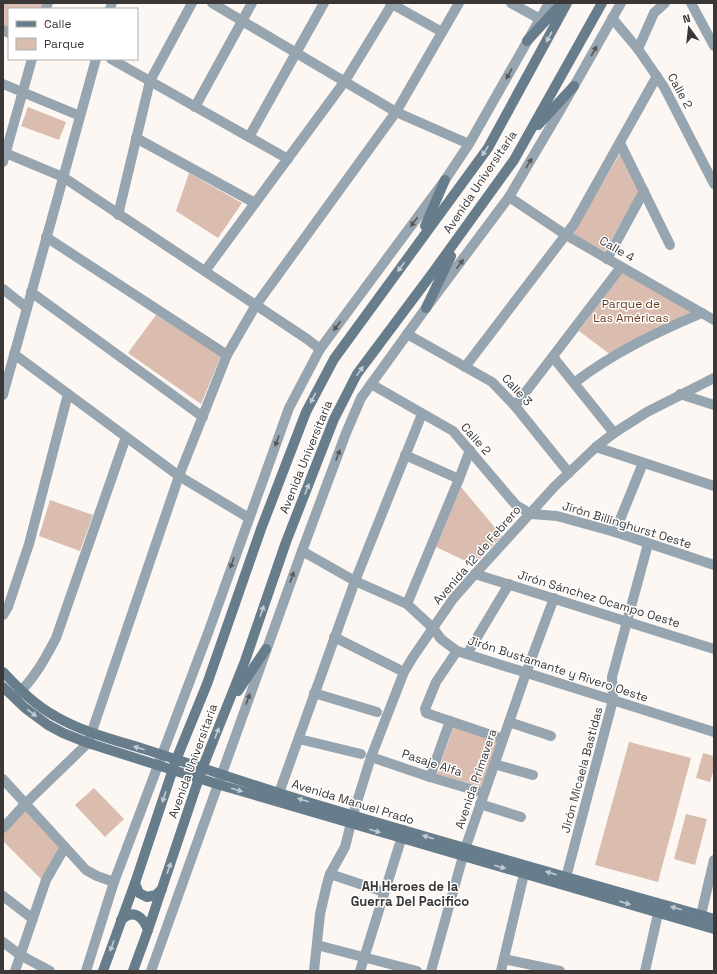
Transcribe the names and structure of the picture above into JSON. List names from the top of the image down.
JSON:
{
  "streets": {
    "street": [
      "Calle 2",
      "Avenida Universitaria",
      "Calle 4",
      "Calle 3",
      "Jirón Billinghurst Oeste",
      "Avenida 12 de Febrero",
      "Jirón Sánchez Ocampo Oeste",
      "Jirón Bustamante y Rivero Oeste",
      "Pasaje Alfa",
      "Jirón Micaela Bastidas",
      "Avenida Primavera",
      "Avenida Manuel Prado"
    ]
  },
  "crossings": [
    ["Calle 2", "Jirón Billinghurst Oeste"],
    ["Calle 2", "Avenida 12 de Febrero"],
    ["Avenida Universitaria", "Avenida Manuel Prado"],
    ["Calle 3", "Avenida 12 de Febrero"],
    ["Jirón Billinghurst Oeste", "Avenida 12 de Febrero"],
    ["Jirón Billinghurst Oeste", "Jirón Micaela Bastidas"],
    ["Avenida 12 de Febrero", "Jirón Sánchez Ocampo Oeste"],
    ["Avenida 12 de Febrero", "Jirón Bustamante y Rivero Oeste"],
    ["Avenida 12 de Febrero", "Pasaje Alfa"],
    ["Avenida 12 de Febrero", "Avenida Manuel Prado"],
    ["Jirón Sánchez Ocampo Oeste", "Jirón Micaela Bastidas"],
    ["Jirón Sánchez Ocampo Oeste", "Avenida Primavera"],
    ["Jirón Bustamante y Rivero Oeste", "Jirón Micaela Bastidas"],
    ["Jirón Bustamante y Rivero Oeste", "Avenida Primavera"],
    ["Pasaje Alfa", "Avenida Primavera"],
    ["Jirón Micaela Bastidas", "Avenida Manuel Prado"],
    ["Avenida Primavera", "Avenida Manuel Prado"]
  ],
  "districts": ["AH Heroes de la Guerra Del Pacifico"],
  "parks": ["Parque de Las Américas"],
  "legend": ["Calle", "Parque"],
  "north": "top"
}
